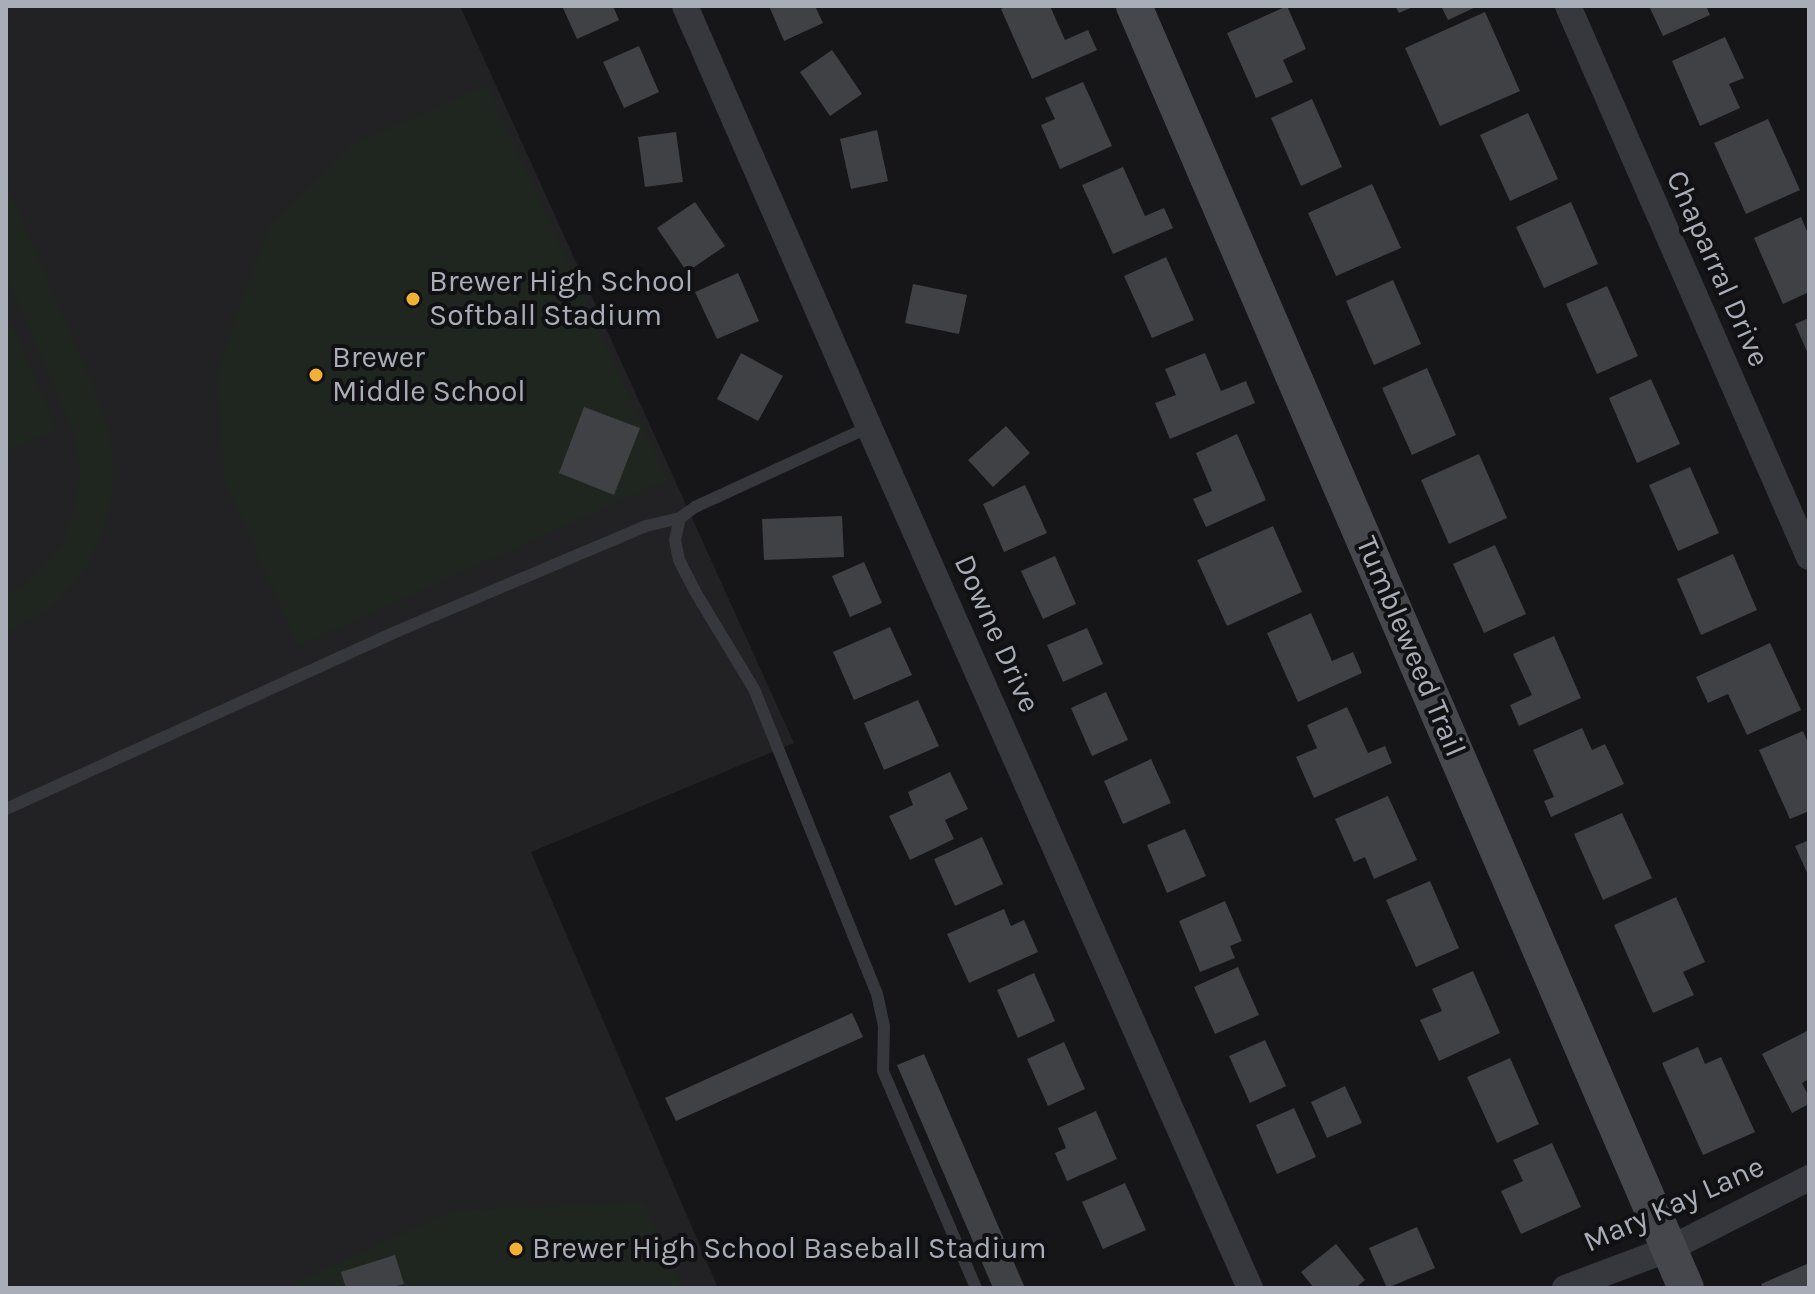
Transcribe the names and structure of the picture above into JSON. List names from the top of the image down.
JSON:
{
  "streets": {
    "street": [
      "Chaparral Drive",
      "Downe Drive",
      "Tumbleweed Trail",
      "Mary Kay Lane"
    ]
  },
  "crossings": [
    ["Tumbleweed Trail", "Mary Kay Lane"]
  ],
  "places": ["Brewer High School Softball Stadium", "Brewer Middle School", "Brewer High School Baseball Stadium"]
}
